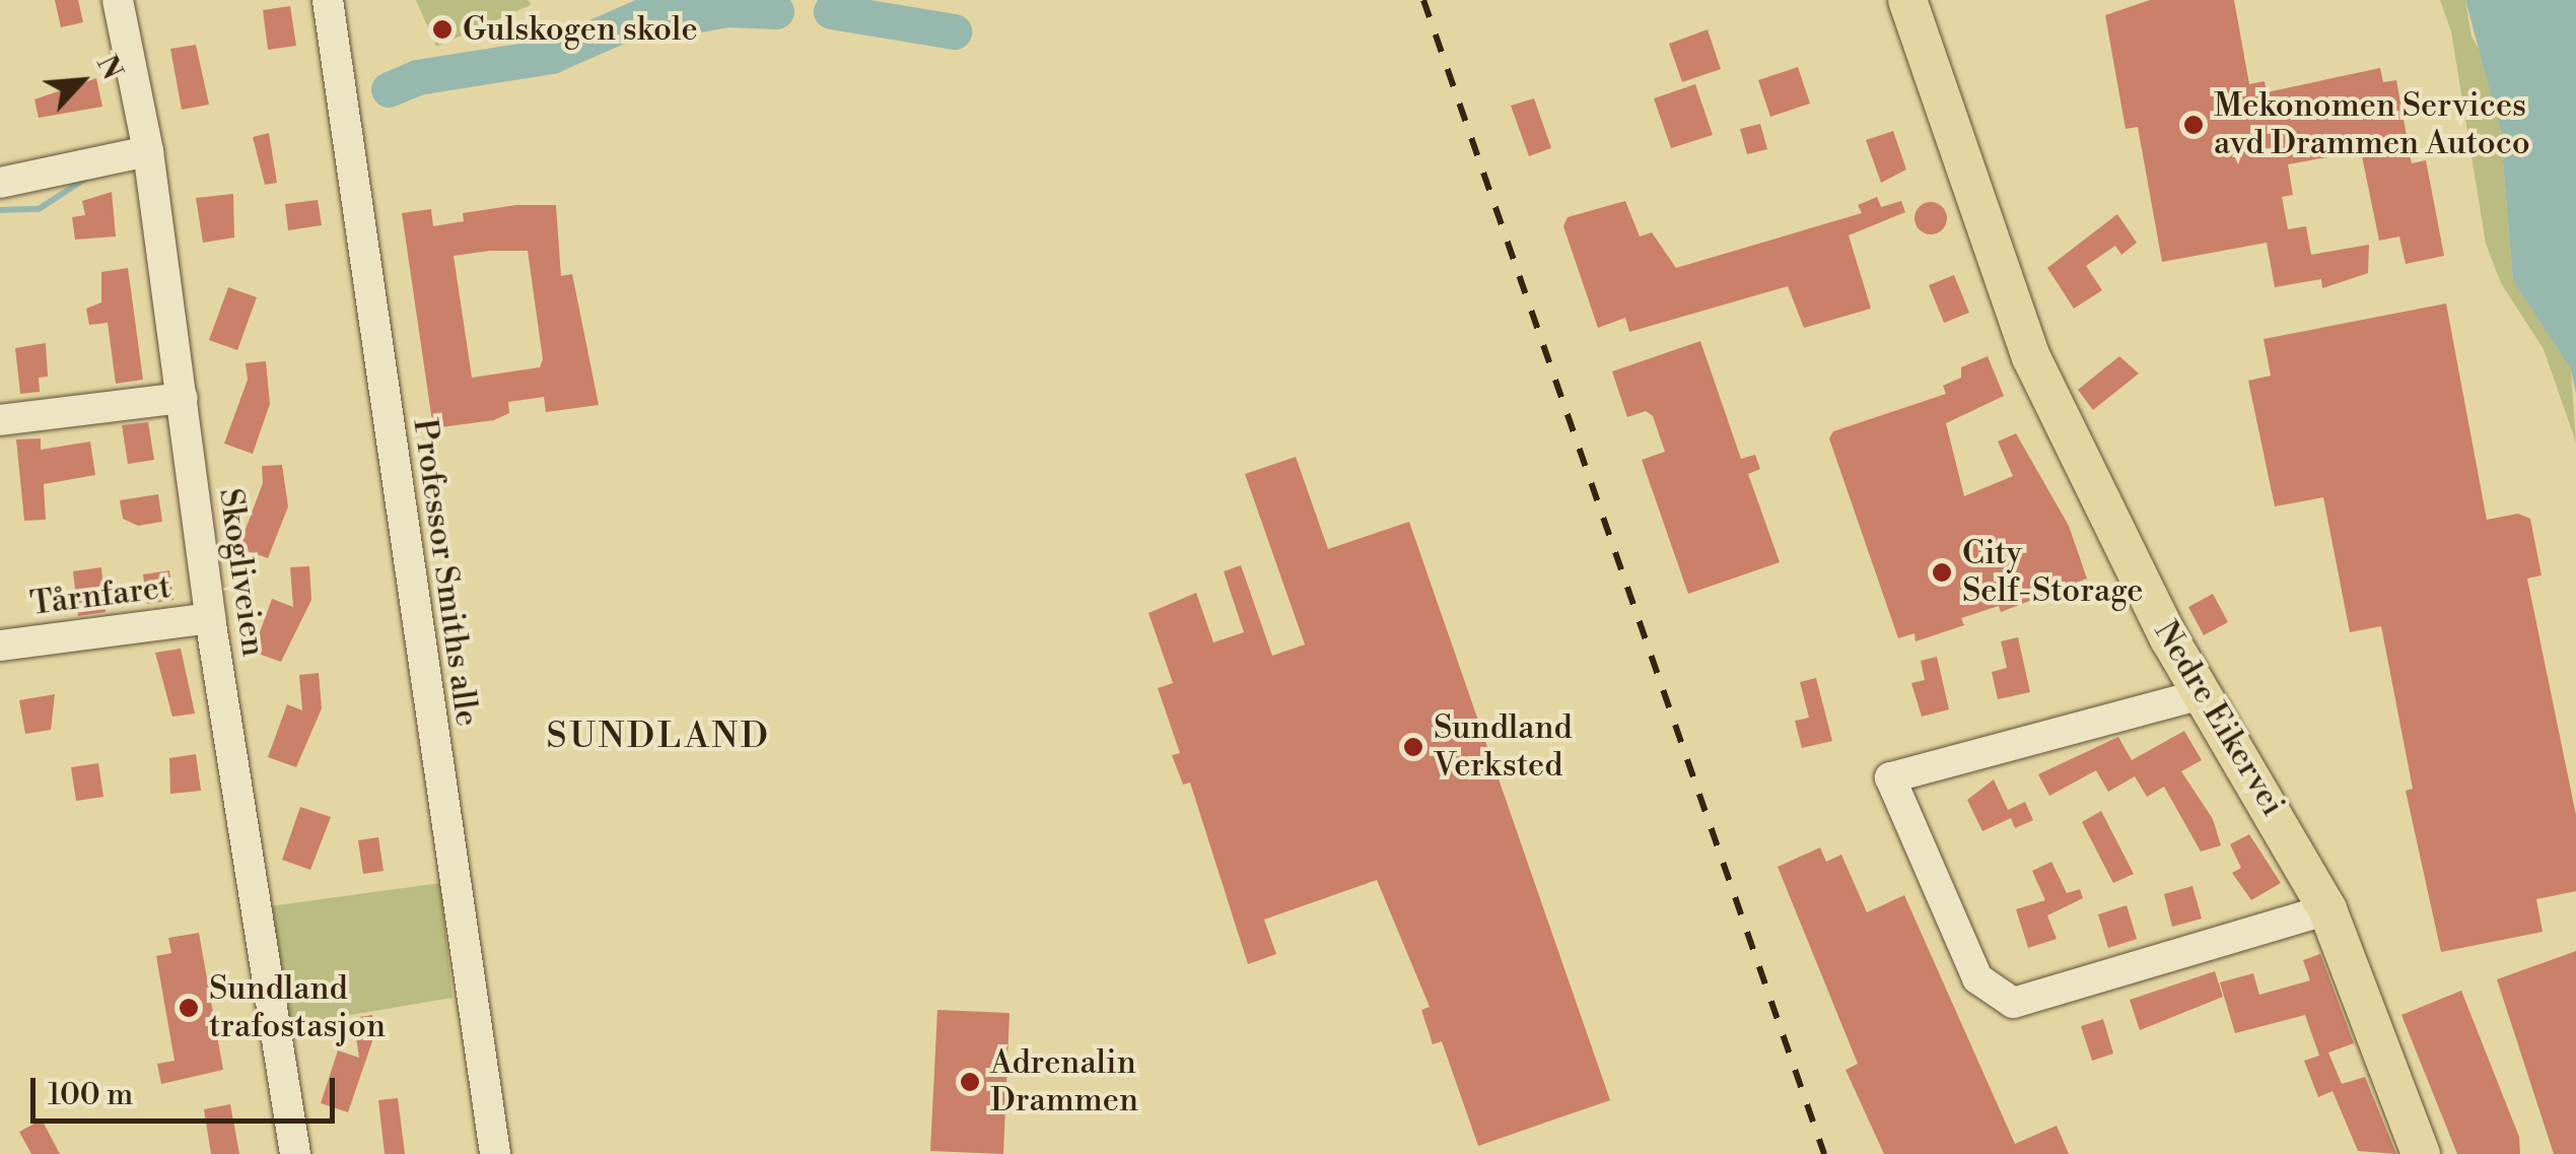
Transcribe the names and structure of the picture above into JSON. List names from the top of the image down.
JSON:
{
  "streets": {
    "main road": ["Nedre Eikervei"],
    "street": ["Skogliveien", "Professor Smiths alle", "Tårnfaret"]
  },
  "crossings": [
    ["Skogliveien", "Tårnfaret"]
  ],
  "districts": ["SUNDLAND"],
  "places": [
    "Gulskogen skole",
    "Mekonomen Services avd Drammen Autoco",
    "City Self-Storage",
    "Sundland Verksted",
    "Sundland trafostasjon",
    "Adrenalin Drammen"
  ],
  "scale_bar": "100 m",
  "north": "top right"
}
